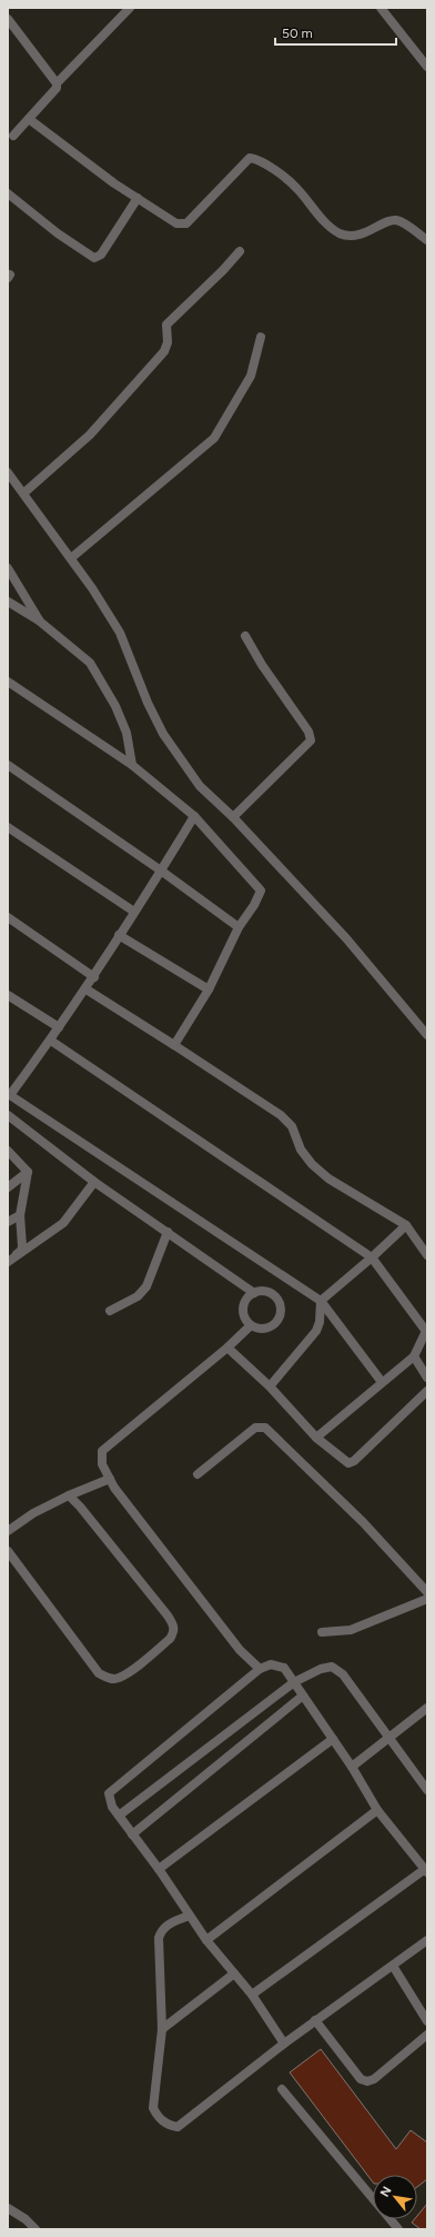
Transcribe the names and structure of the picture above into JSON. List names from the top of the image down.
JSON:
{
  "scale_bar": "50 m",
  "north": "top left"
}
